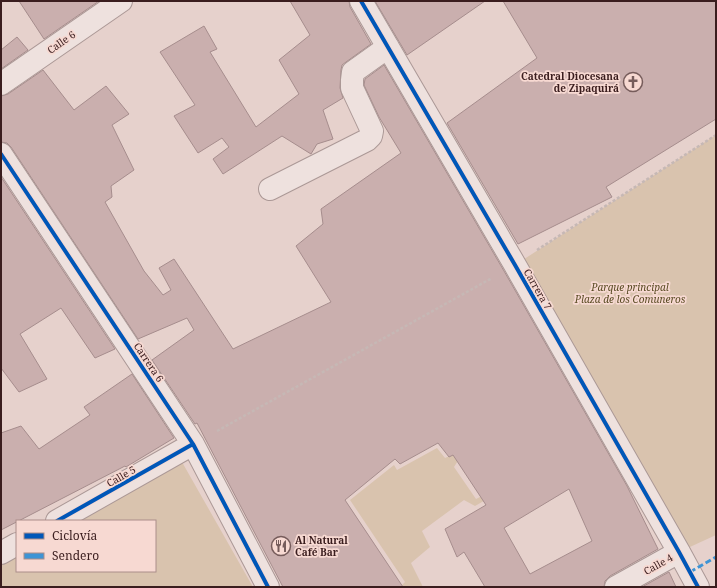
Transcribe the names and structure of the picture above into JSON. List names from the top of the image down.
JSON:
{
  "streets": {
    "street": [
      "Calle 6",
      "Carrera 7",
      "Carrera 6",
      "Calle 5",
      "Calle 4"
    ]
  },
  "crossings": [
    ["Carrera 7", "Calle 4"],
    ["Carrera 6", "Calle 5"]
  ],
  "parks": ["Parque principal Plaza de los Comuneros"],
  "places": {
    "church": ["Catedral Diocesana de Zipaquirá"],
    "restaurant": ["Al Natural Café Bar"]
  },
  "legend": ["Ciclovía", "Sendero"]
}
